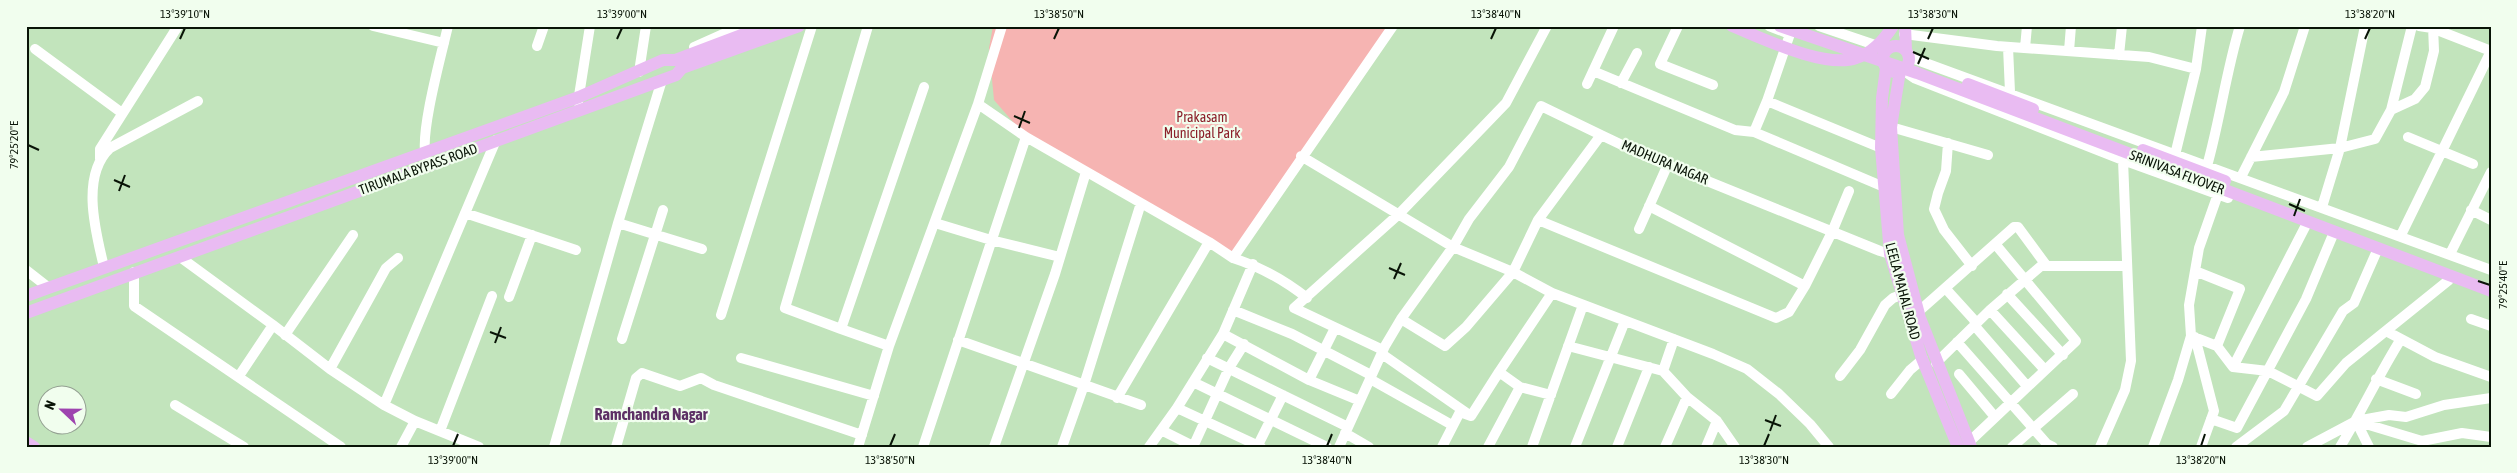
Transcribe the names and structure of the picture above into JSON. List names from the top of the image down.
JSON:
{
  "streets": {
    "main road": ["TIRUMALA BYPASS ROAD", "SRINIVASA FLYOVER", "LEELA MAHAL ROAD"],
    "street": ["MADHURA NAGAR"]
  },
  "crossings": [
    ["MADHURA NAGAR", "LEELA MAHAL ROAD"]
  ],
  "districts": ["Ramchandra Nagar"],
  "parks": ["Prakasam Municipal Park"],
  "north": "left",
  "coordinates": [
    "13°39'10\"N",
    "13°39'00\"N",
    "13°38'50\"N",
    "13°38'40\"N",
    "13°38'30\"N",
    "13°38'20\"N",
    "79°25'20\"E",
    "79°25'40\"E"
  ]
}
